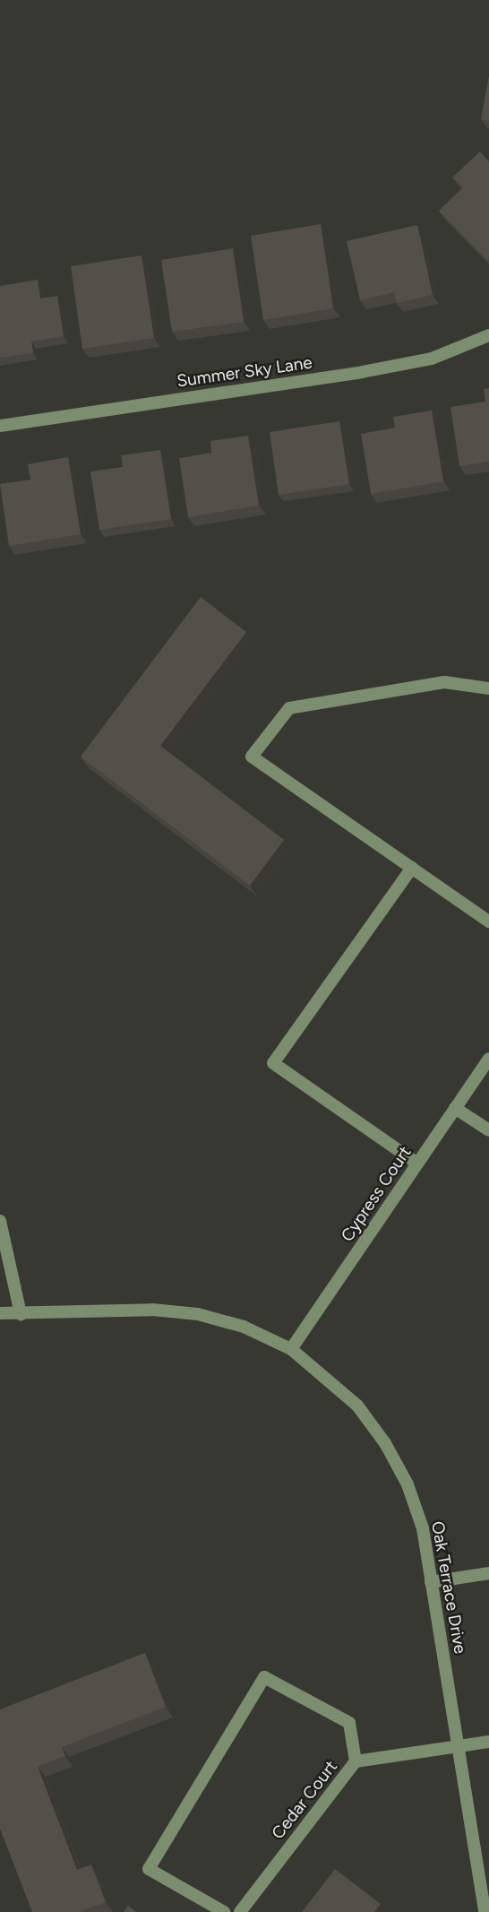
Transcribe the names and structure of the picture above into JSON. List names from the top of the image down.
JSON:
{
  "streets": {
    "street": [
      "Summer Sky Lane",
      "Cypress Court",
      "Oak Terrace Drive",
      "Cedar Court"
    ]
  },
  "crossings": [
    ["Cypress Court", "Oak Terrace Drive"],
    ["Oak Terrace Drive", "Cedar Court"]
  ]
}
